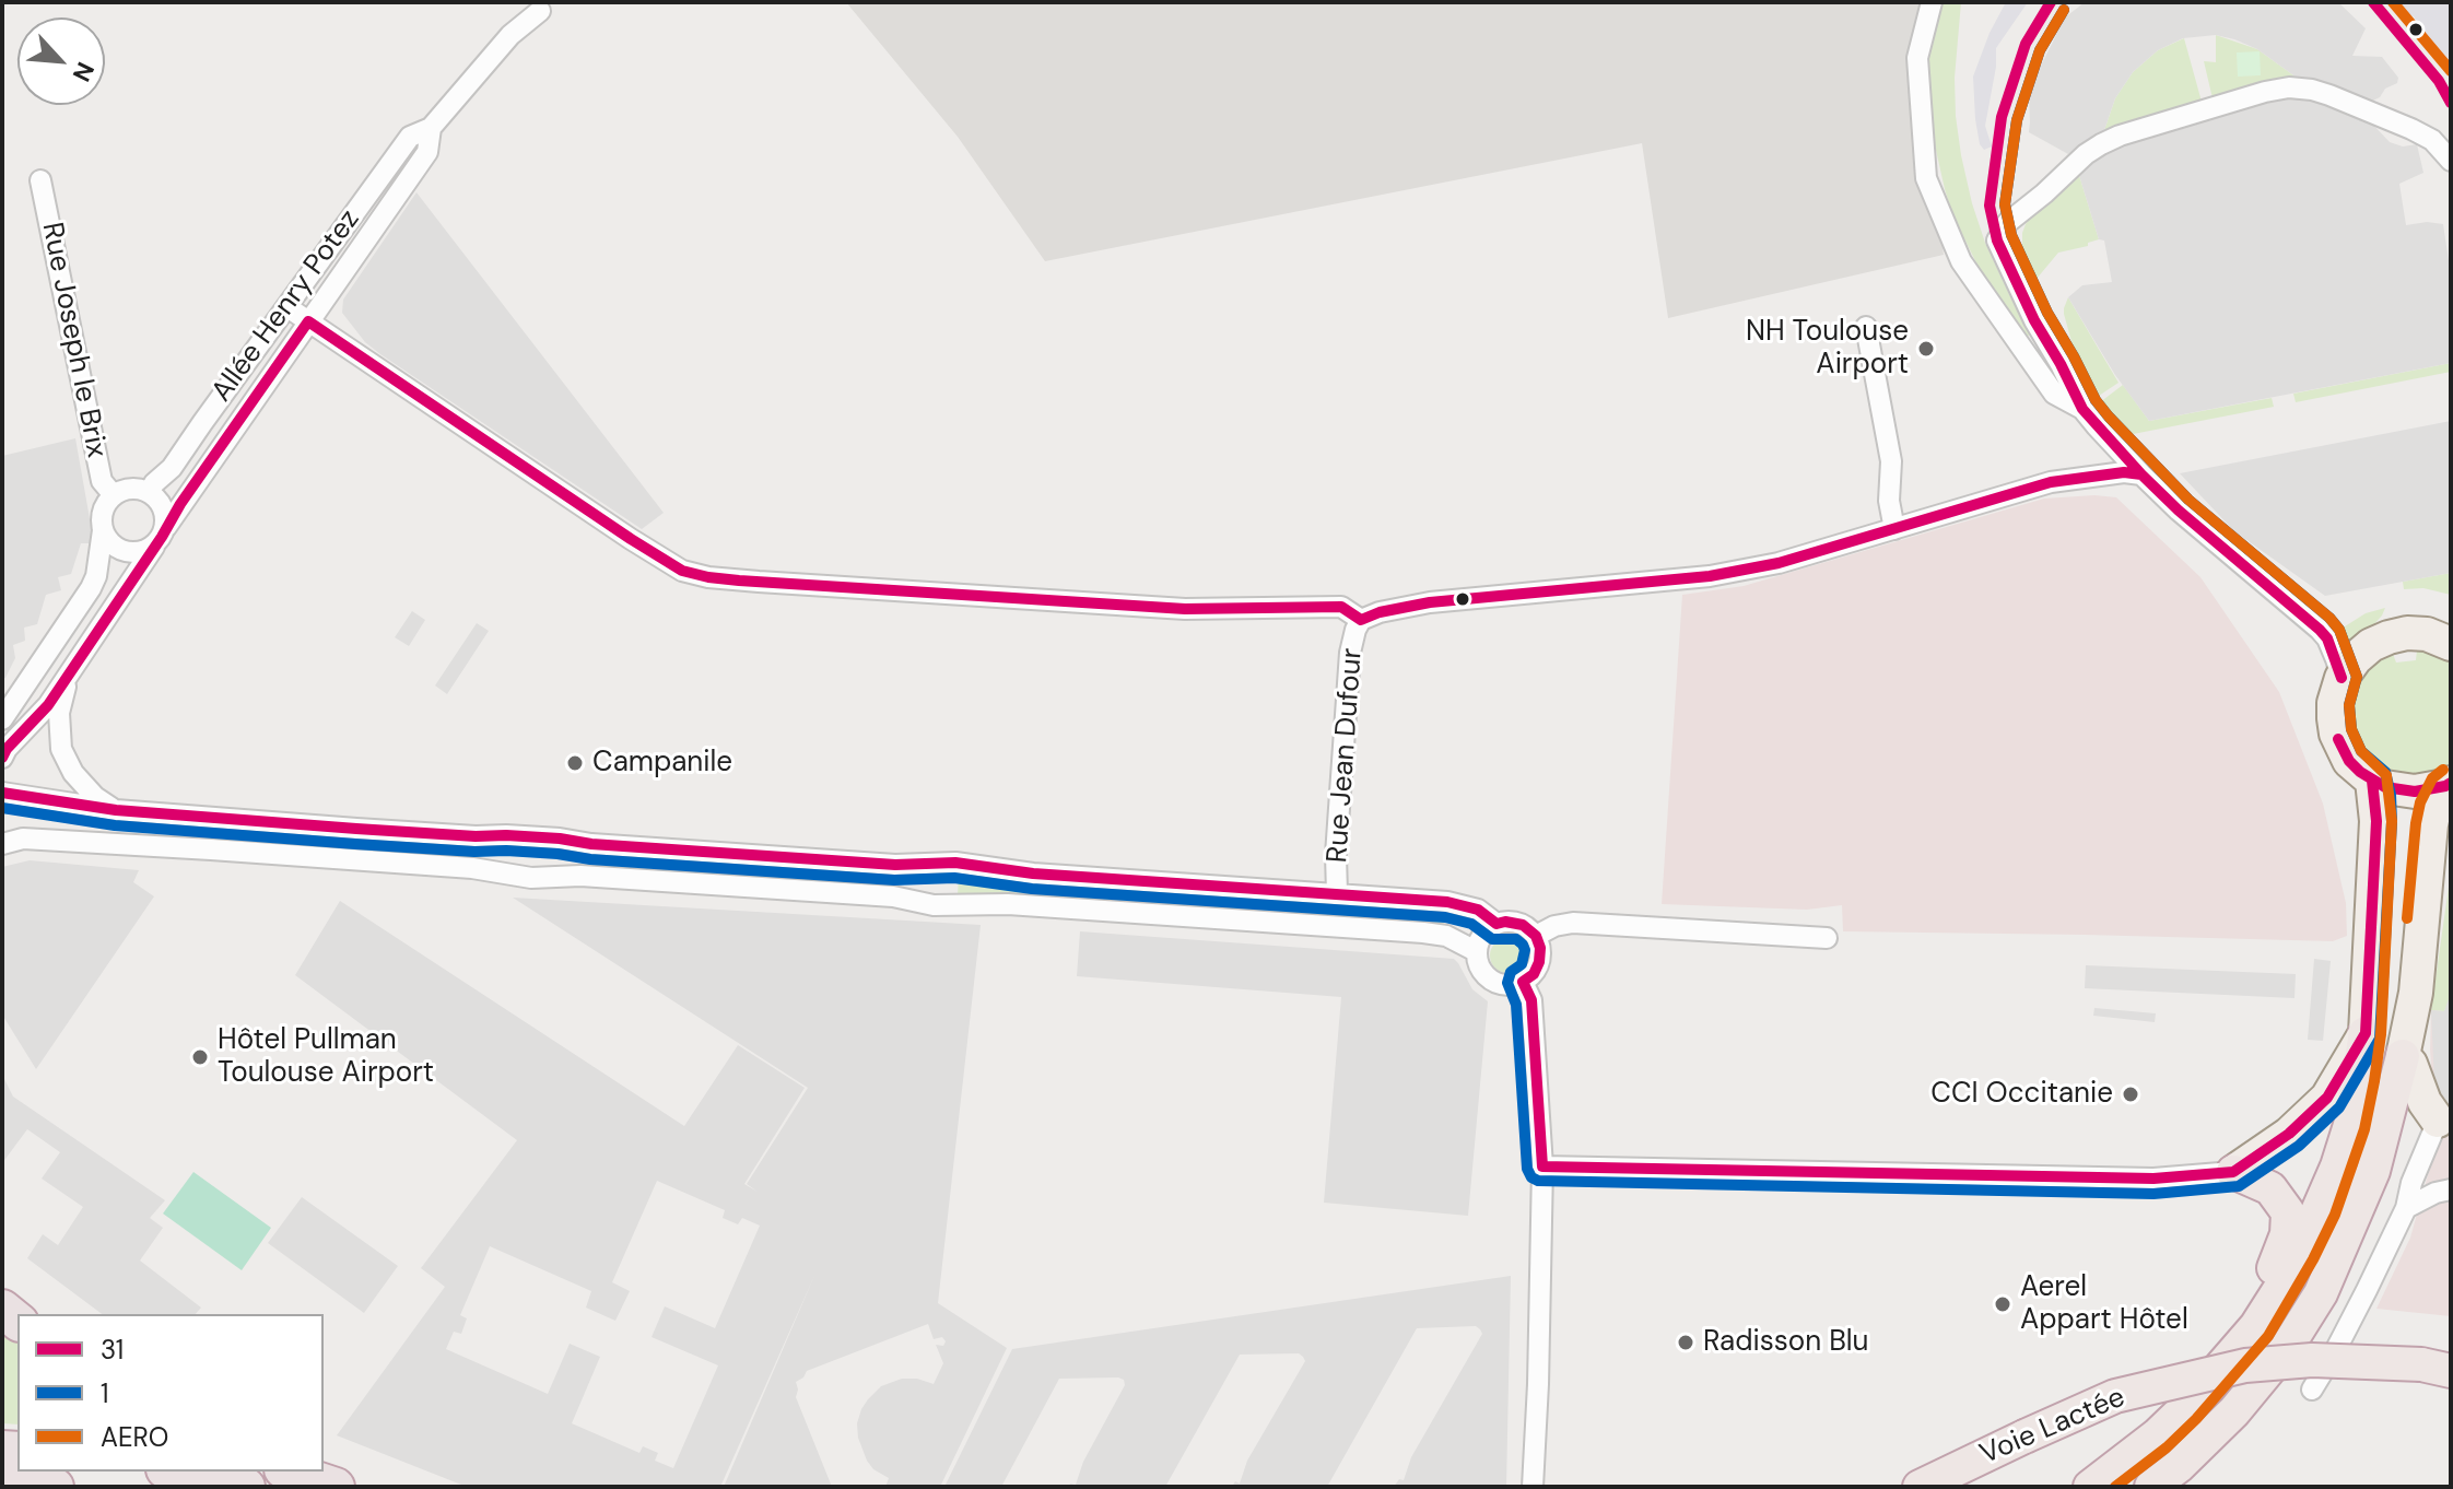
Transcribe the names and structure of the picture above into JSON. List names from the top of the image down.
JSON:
{
  "streets": {
    "highway": ["Voie Lactée"],
    "street": ["Allée Henry Potez", "Rue Joseph le Brix", "Rue Jean Dufour"]
  },
  "crossings": [
    ["Allée Henry Potez", "Rue Joseph le Brix"]
  ],
  "places": [
    "NH Toulouse Airport",
    "Campanile",
    "Hôtel Pullman Toulouse Airport",
    "CCI Occitanie",
    "Aerel Appart Hôtel",
    "Radisson Blu"
  ],
  "lines": ["transit line 31", "transit line AERO", "transit line 1"],
  "legend": ["31", "1", "AERO"],
  "north": "bottom right"
}
